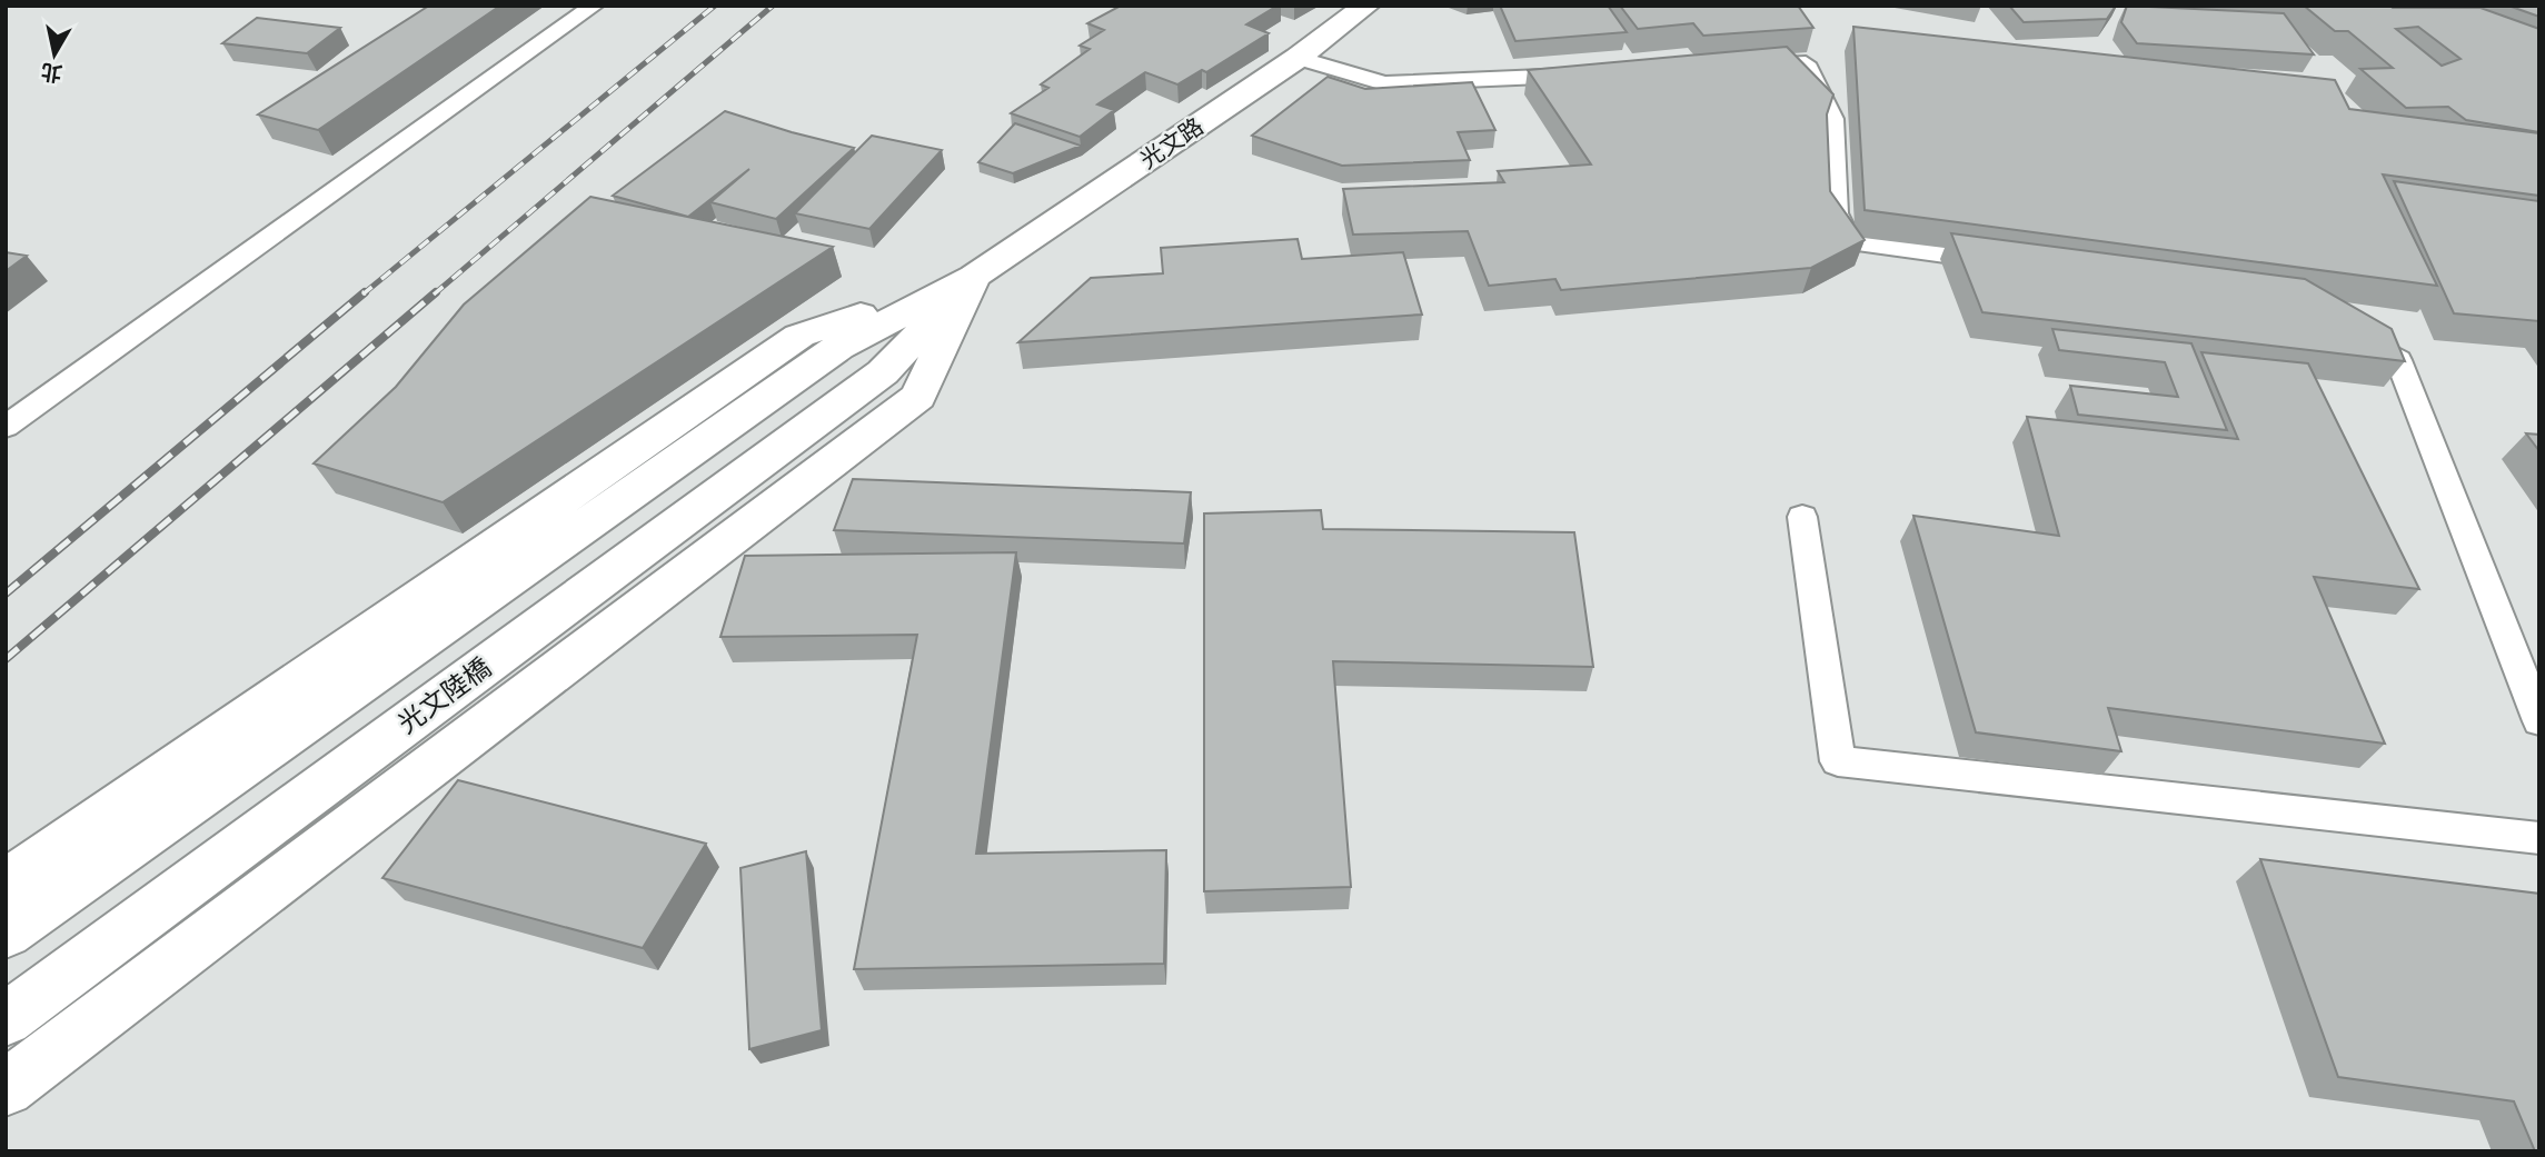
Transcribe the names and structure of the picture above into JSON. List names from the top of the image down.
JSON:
{
  "streets": {
    "street": ["光文路", "光文陸橋"]
  },
  "crossings": [
    ["光文路", "光文陸橋"]
  ],
  "north": "bottom"
}
